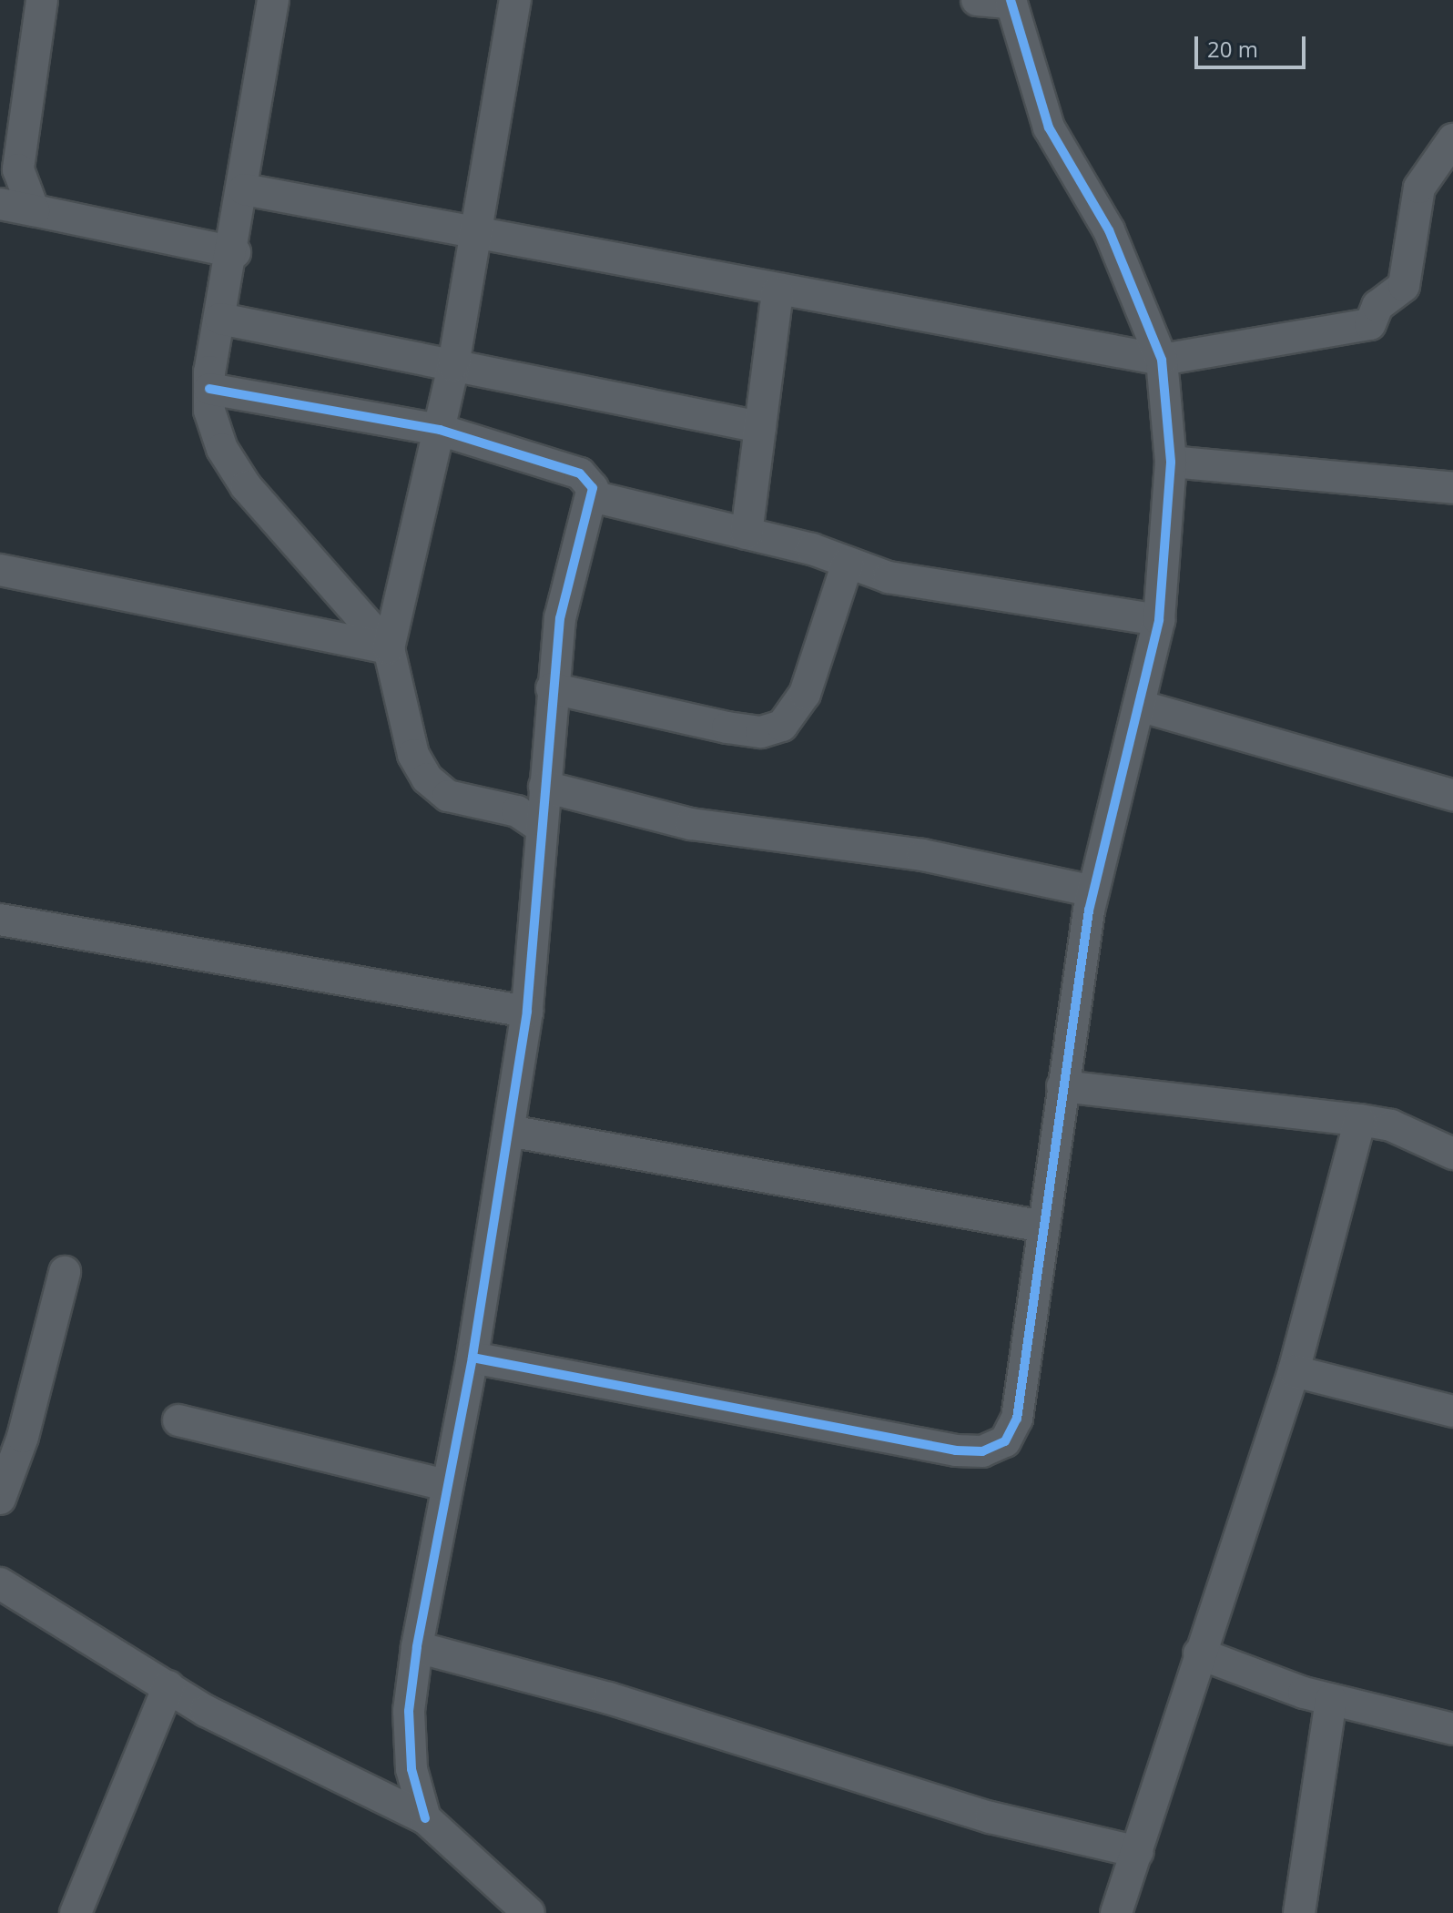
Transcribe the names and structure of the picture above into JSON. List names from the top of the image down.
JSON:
{
  "scale_bar": "20 m"
}
